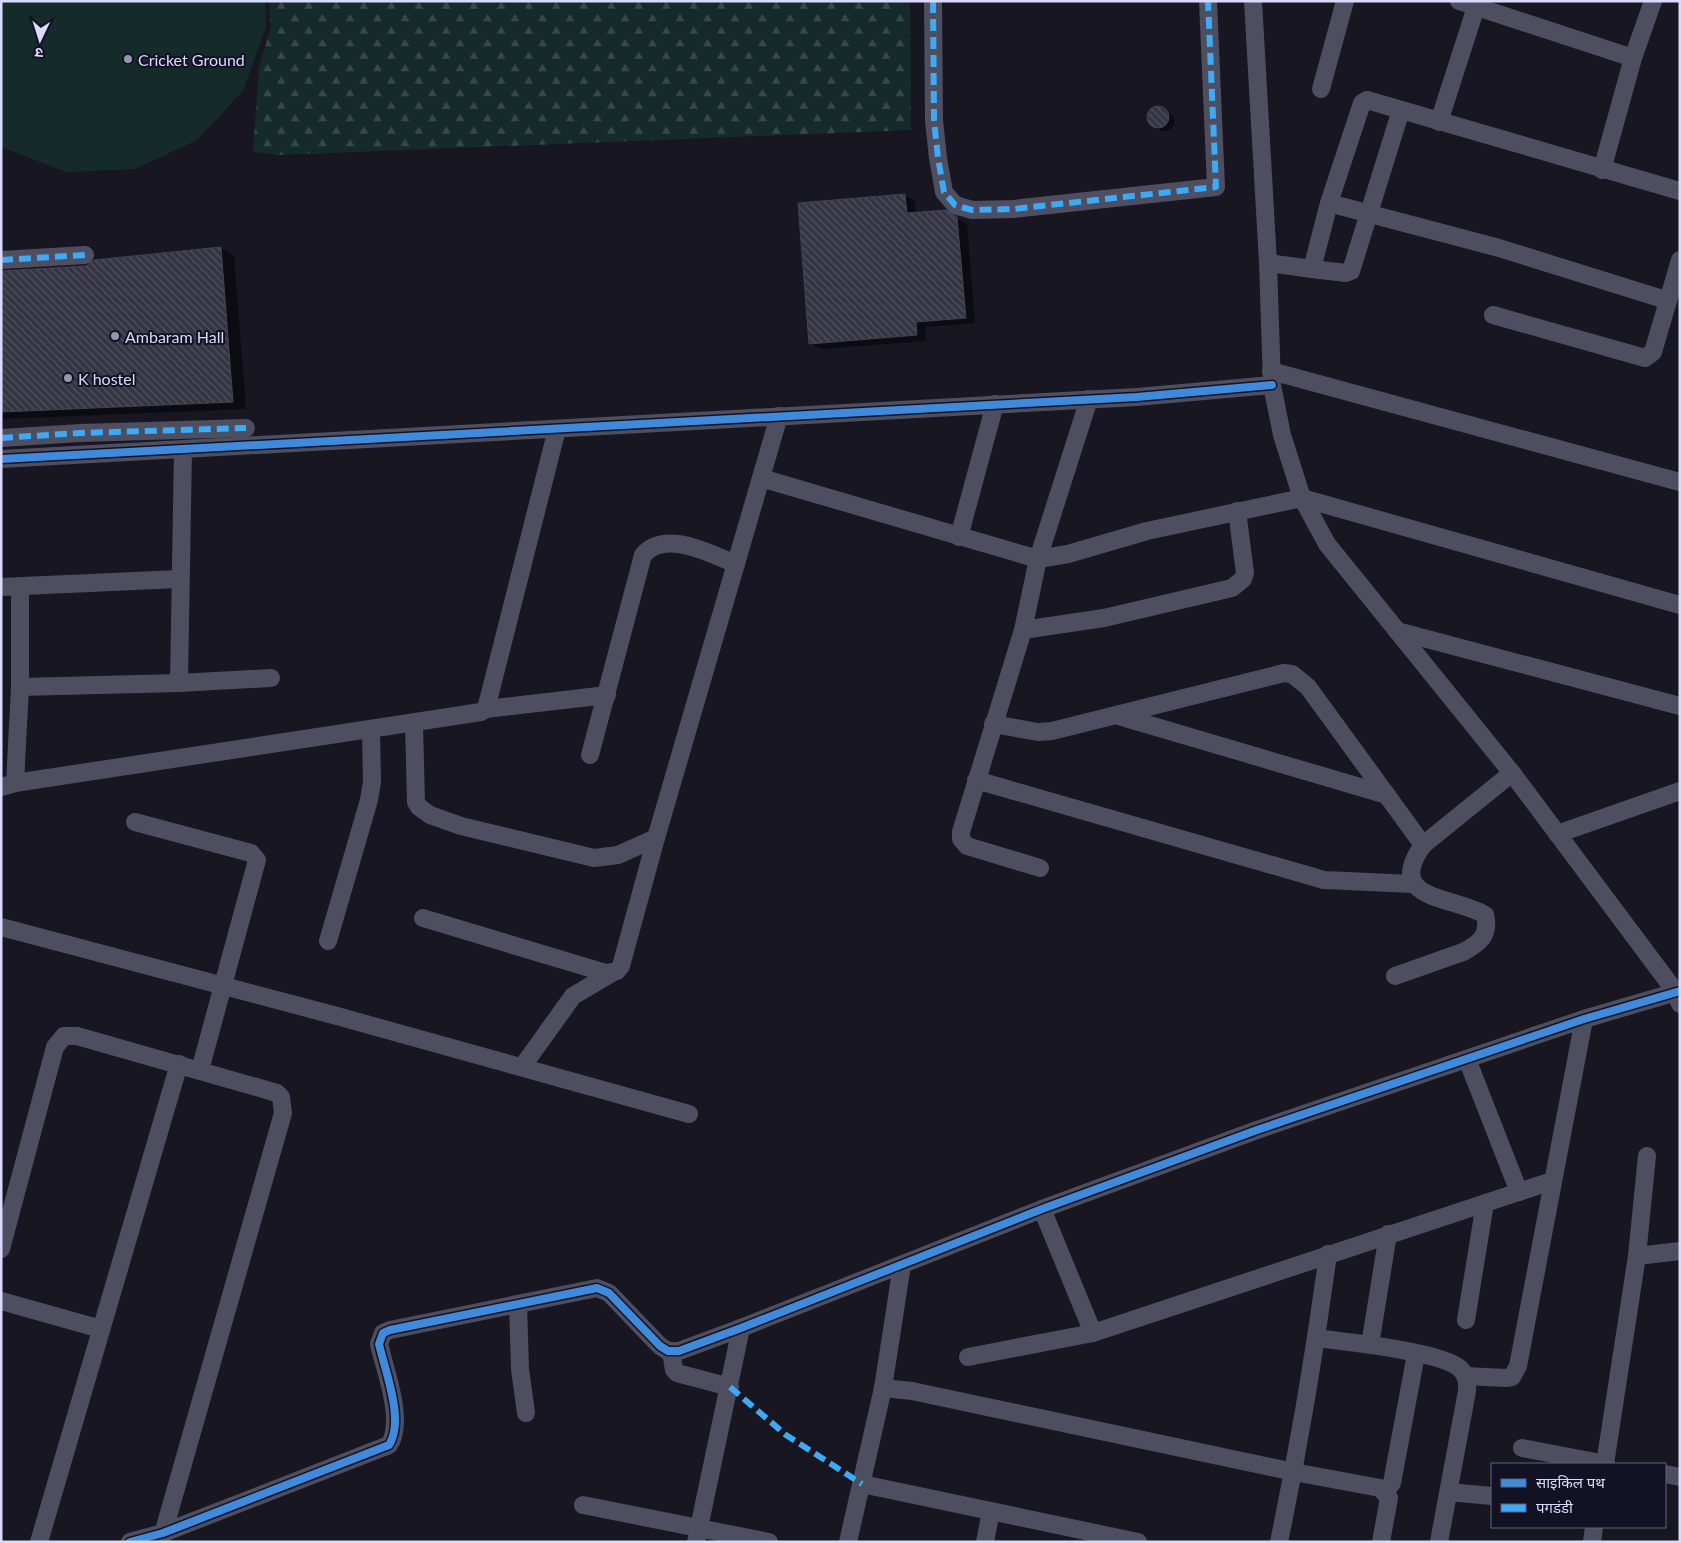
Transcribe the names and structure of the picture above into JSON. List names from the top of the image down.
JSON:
{
  "places": ["Cricket Ground", "Ambaram Hall", "K hostel"],
  "legend": ["साइकिल पथ", "पगडंडी"],
  "north": "bottom"
}
